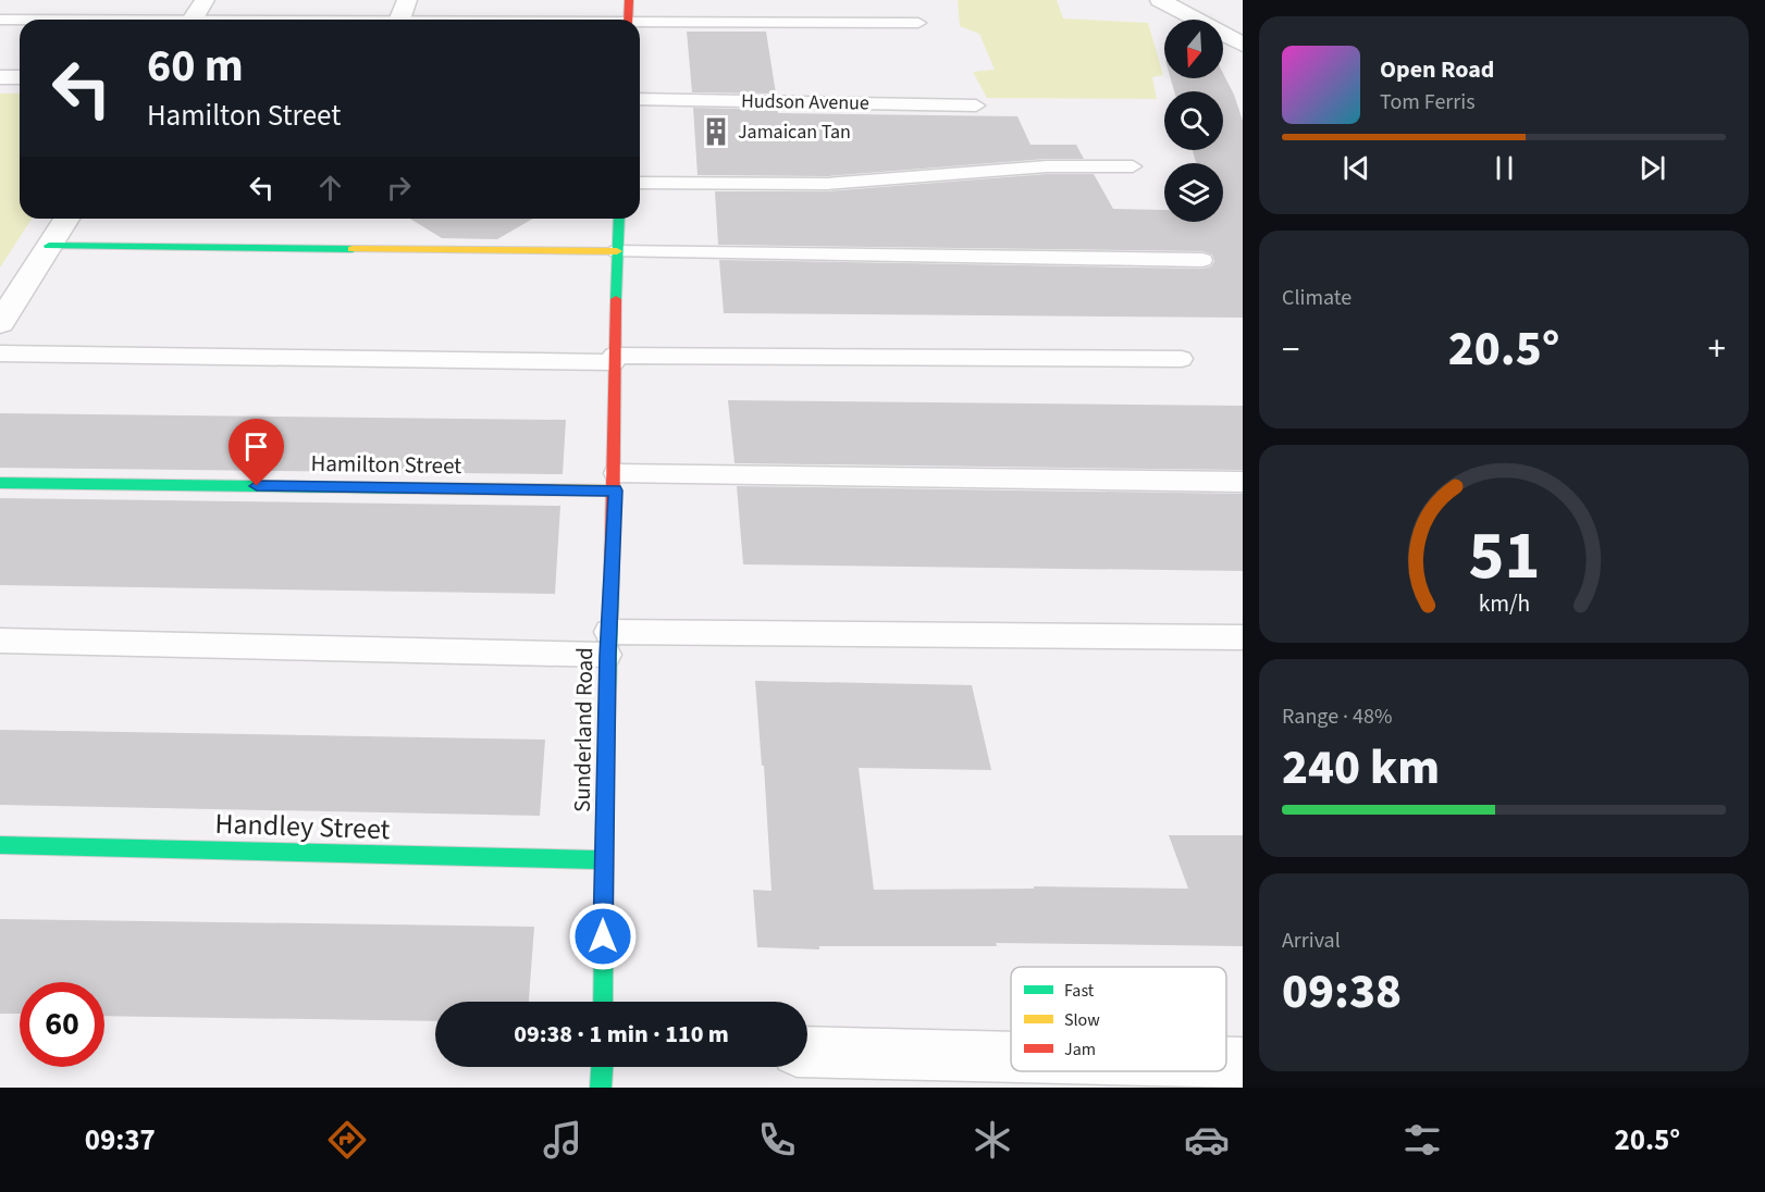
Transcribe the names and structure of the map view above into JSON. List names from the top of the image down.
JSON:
{
  "streets": {
    "street": ["Hamilton Street", "Sunderland Road", "Handley Street"],
    "lane": ["Hudson Avenue"]
  },
  "crossings": [
    ["Hamilton Street", "Sunderland Road"],
    ["Sunderland Road", "Handley Street"]
  ],
  "places": {
    "building": ["Jamaican Tan"]
  },
  "legend": ["Fast", "Slow", "Jam"],
  "north": "bottom",
  "page": {
    "turn": ["60 m", "Hamilton Street"],
    "song": ["Open Road", "Tom Ferris"],
    "tile": [
      "Climate",
      ["Range · 48%", "240 km"],
      ["Arrival", "09:38"]
    ],
    "heat": ["−", "20.5°", "+"],
    "limit": "60",
    "trip": "09:38 · 1 min · 110 m",
    "tabs": ["09:37", "20.5°"],
    "gauge": ["51", "km/h"]
  }
}
